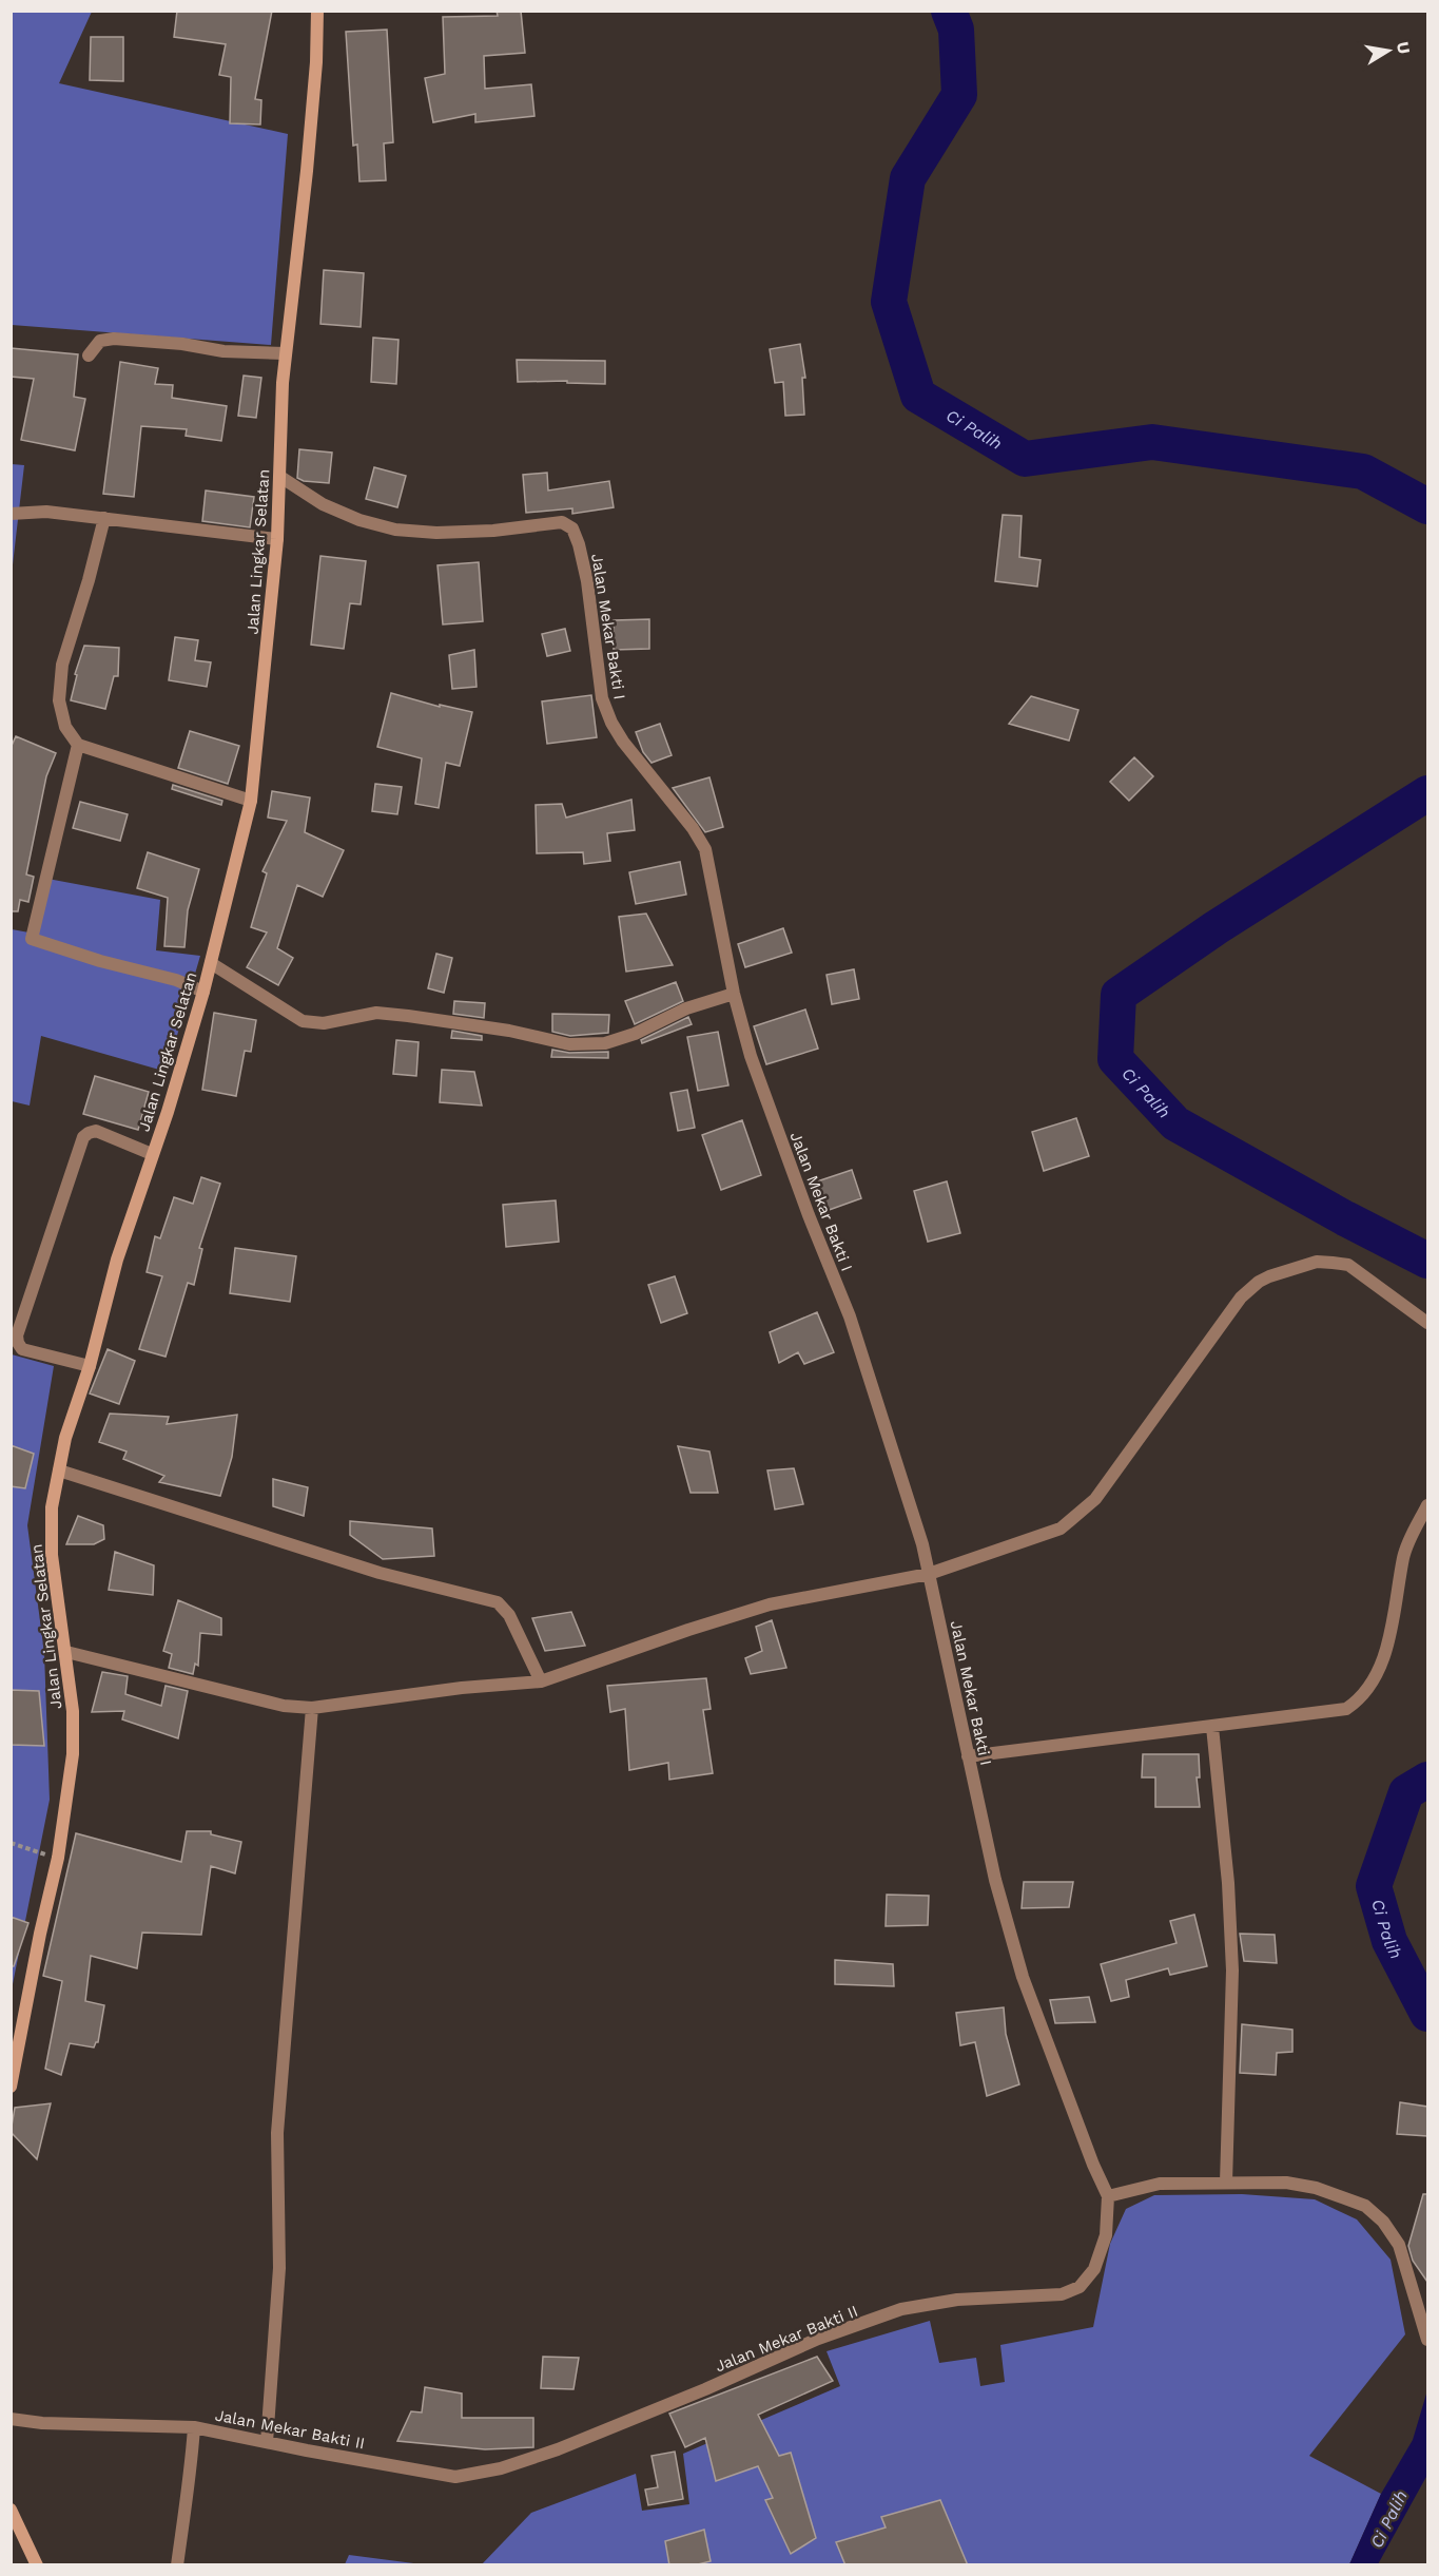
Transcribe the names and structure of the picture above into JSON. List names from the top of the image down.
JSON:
{
  "streets": {
    "street": ["Jalan Lingkar Selatan", "Jalan Mekar Bakti I", "Jalan Mekar Bakti II"]
  },
  "crossings": [
    ["Jalan Lingkar Selatan", "Jalan Mekar Bakti I"],
    ["Jalan Mekar Bakti I", "Jalan Mekar Bakti II"]
  ],
  "water": ["Ci Palih"],
  "north": "right"
}
